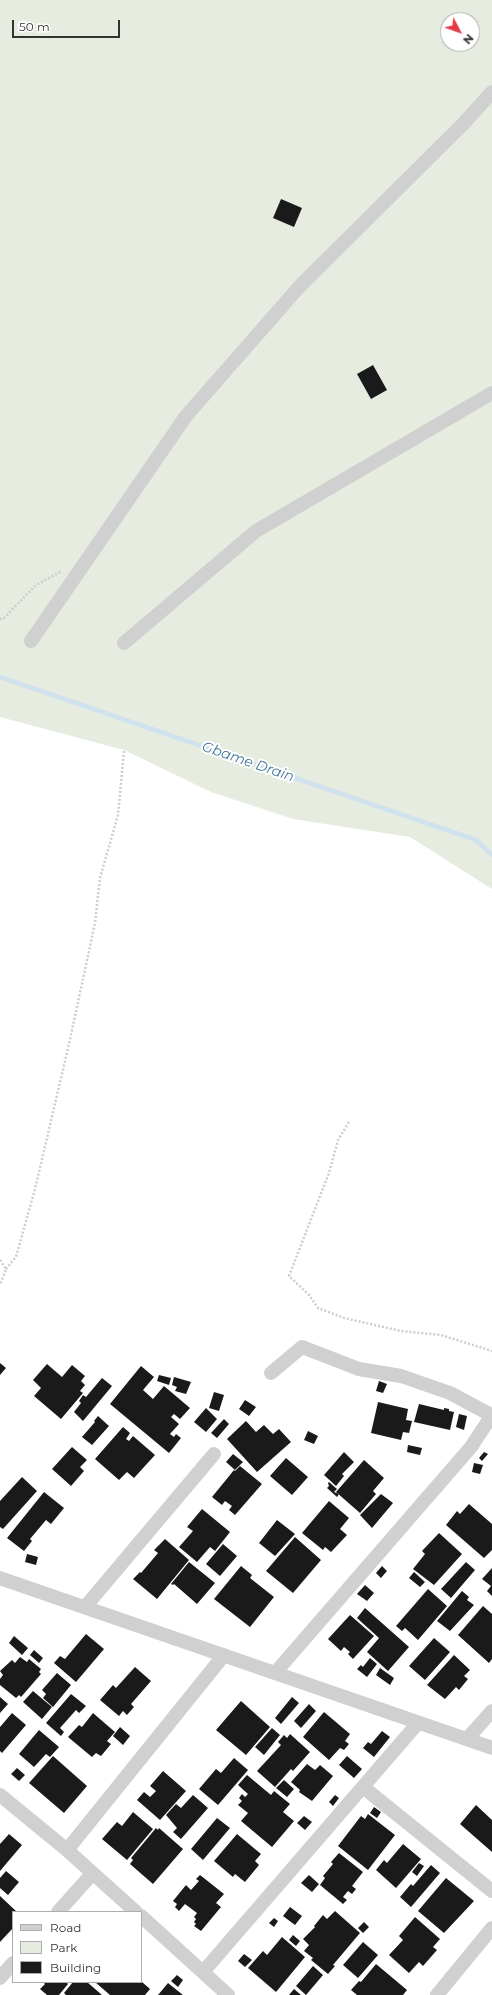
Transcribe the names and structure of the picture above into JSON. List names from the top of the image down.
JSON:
{
  "water": ["Gbame Drain"],
  "legend": ["Road", "Park", "Building"],
  "scale_bar": "50 m",
  "north": "bottom right"
}
